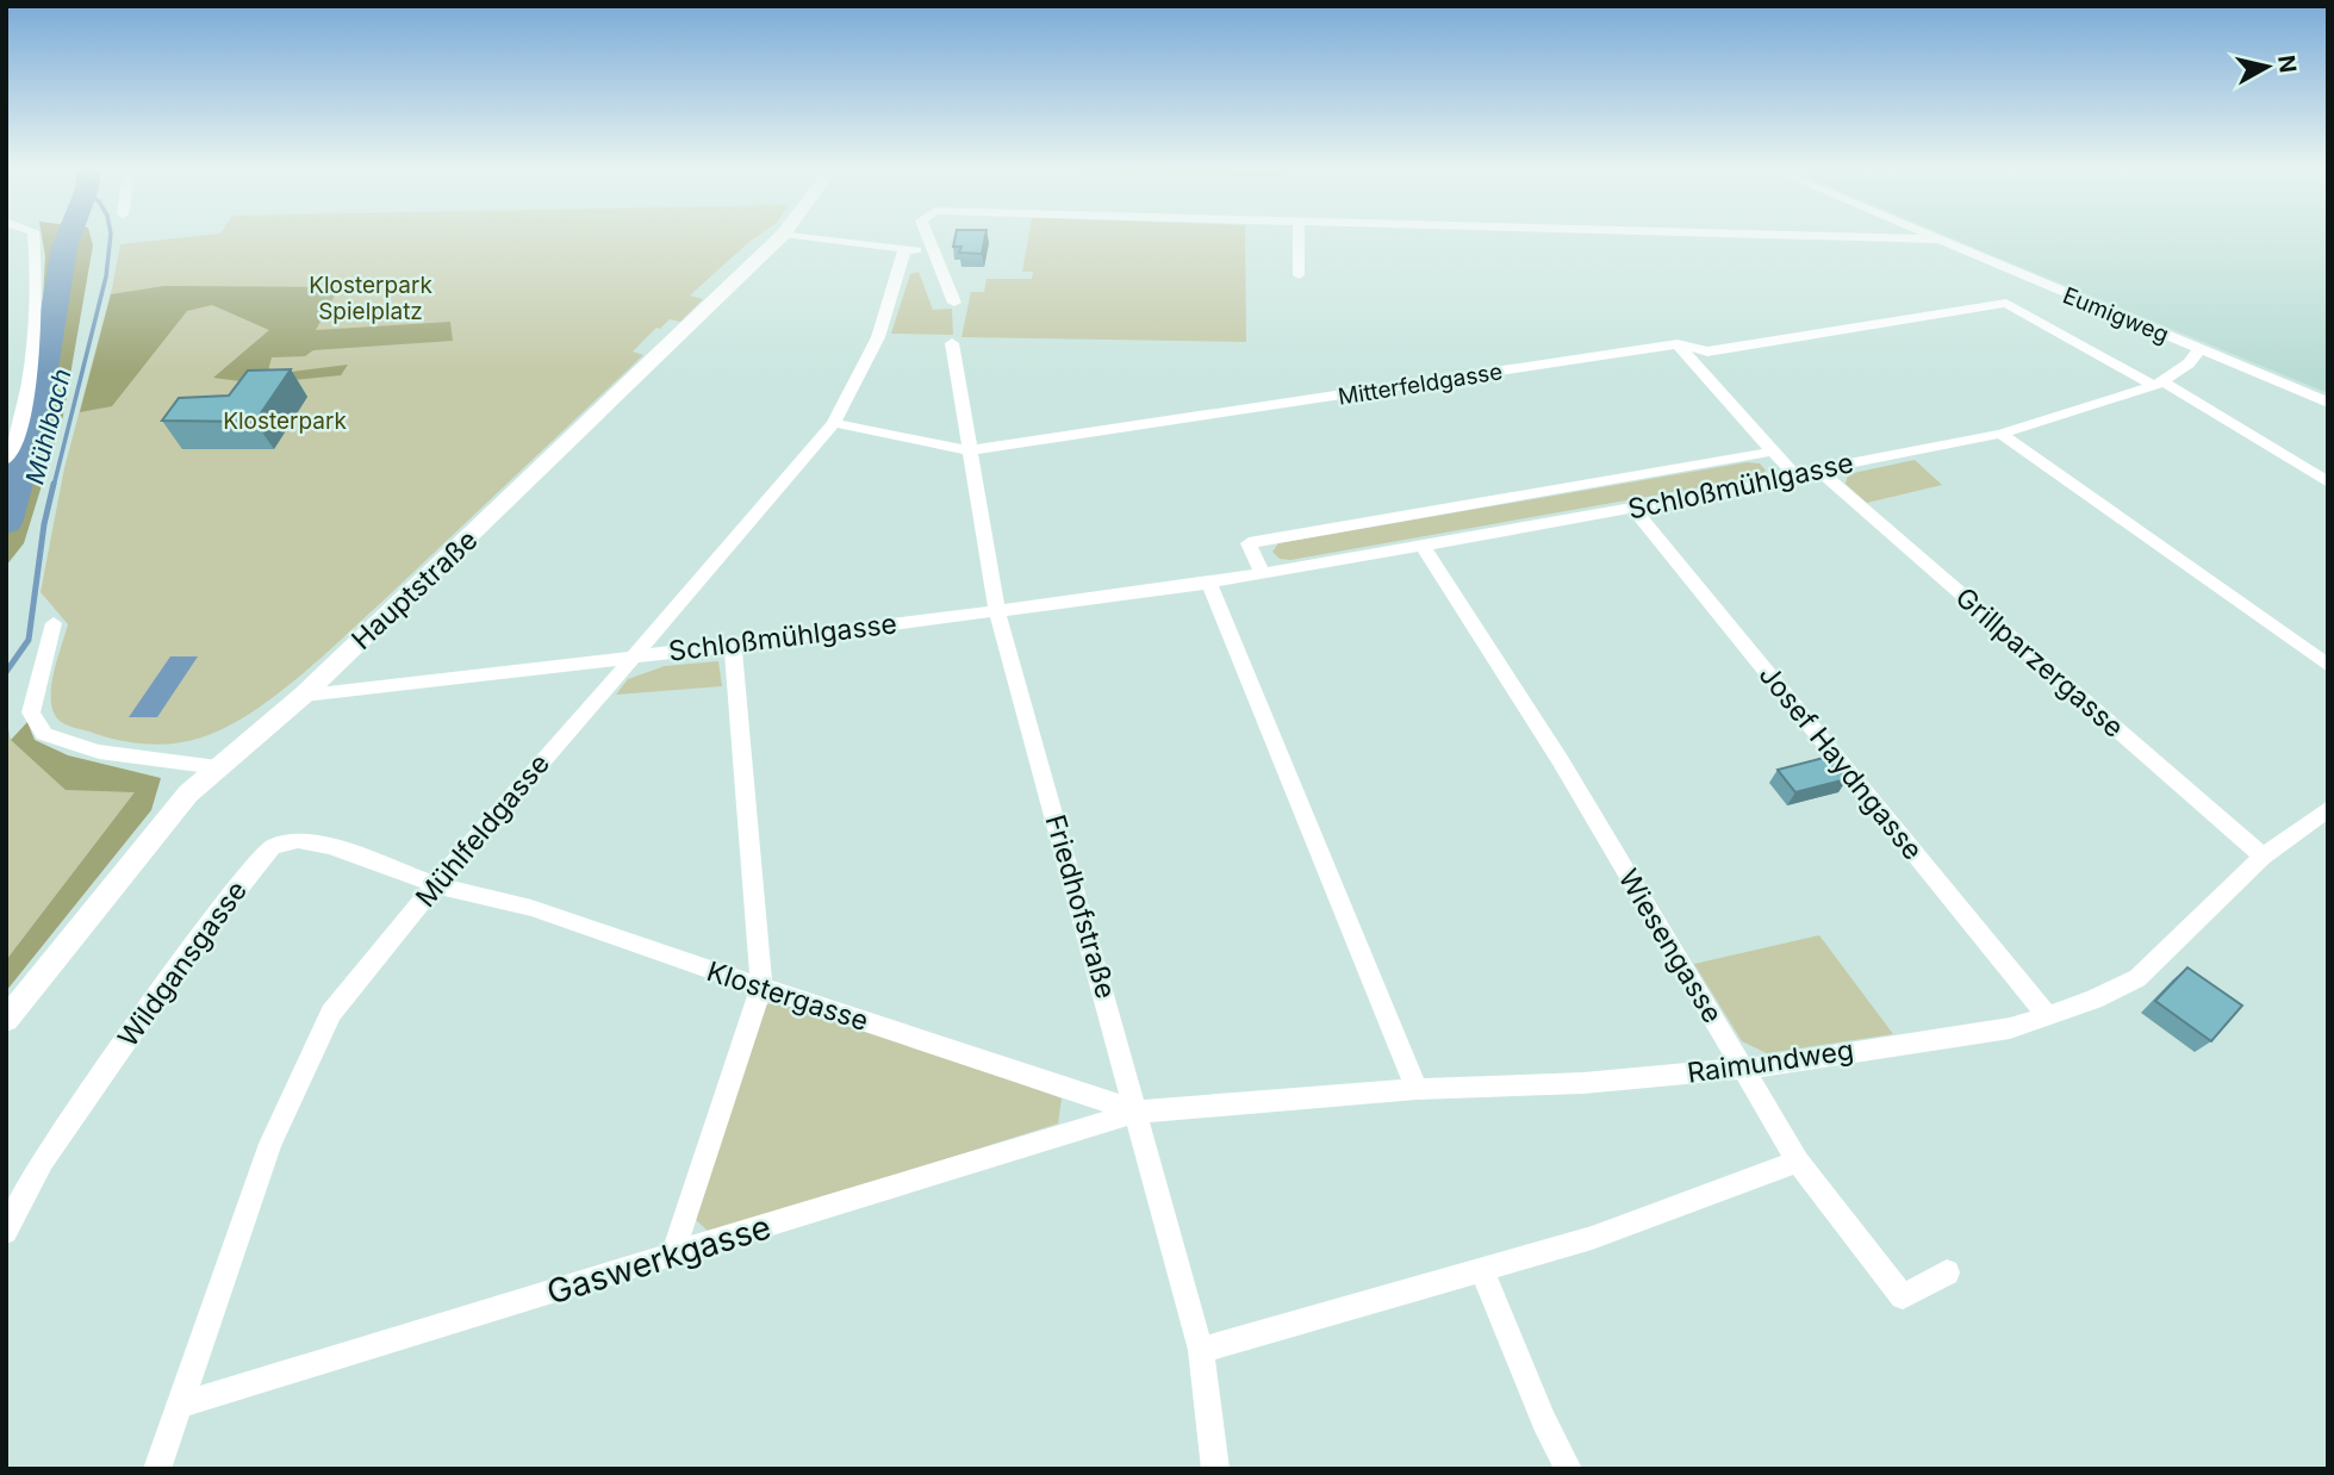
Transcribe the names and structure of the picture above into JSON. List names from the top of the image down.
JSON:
{
  "streets": {
    "street": [
      "Eumigweg",
      "Mitterfeldgasse",
      "Schloßmühlgasse",
      "Hauptstraße",
      "Grillparzergasse",
      "Josef Haydngasse",
      "Mühlfeldgasse",
      "Friedhofstraße",
      "Wiesengasse",
      "Wildgansgasse",
      "Klostergasse",
      "Raimundweg",
      "Gaswerkgasse"
    ]
  },
  "crossings": [
    ["Eumigweg", "Schloßmühlgasse"],
    ["Mitterfeldgasse", "Schloßmühlgasse"],
    ["Mitterfeldgasse", "Mühlfeldgasse"],
    ["Mitterfeldgasse", "Friedhofstraße"],
    ["Schloßmühlgasse", "Hauptstraße"],
    ["Schloßmühlgasse", "Grillparzergasse"],
    ["Schloßmühlgasse", "Josef Haydngasse"],
    ["Schloßmühlgasse", "Mühlfeldgasse"],
    ["Schloßmühlgasse", "Friedhofstraße"],
    ["Schloßmühlgasse", "Wiesengasse"],
    ["Grillparzergasse", "Raimundweg"],
    ["Josef Haydngasse", "Raimundweg"],
    ["Mühlfeldgasse", "Wildgansgasse"],
    ["Mühlfeldgasse", "Klostergasse"],
    ["Mühlfeldgasse", "Gaswerkgasse"],
    ["Friedhofstraße", "Klostergasse"],
    ["Friedhofstraße", "Raimundweg"],
    ["Friedhofstraße", "Gaswerkgasse"],
    ["Wiesengasse", "Raimundweg"],
    ["Wildgansgasse", "Klostergasse"],
    ["Klostergasse", "Raimundweg"],
    ["Klostergasse", "Gaswerkgasse"],
    ["Raimundweg", "Gaswerkgasse"]
  ],
  "water": ["Mühlbach"],
  "parks": ["Klosterpark Spielplatz", "Klosterpark"],
  "north": "right"
}
